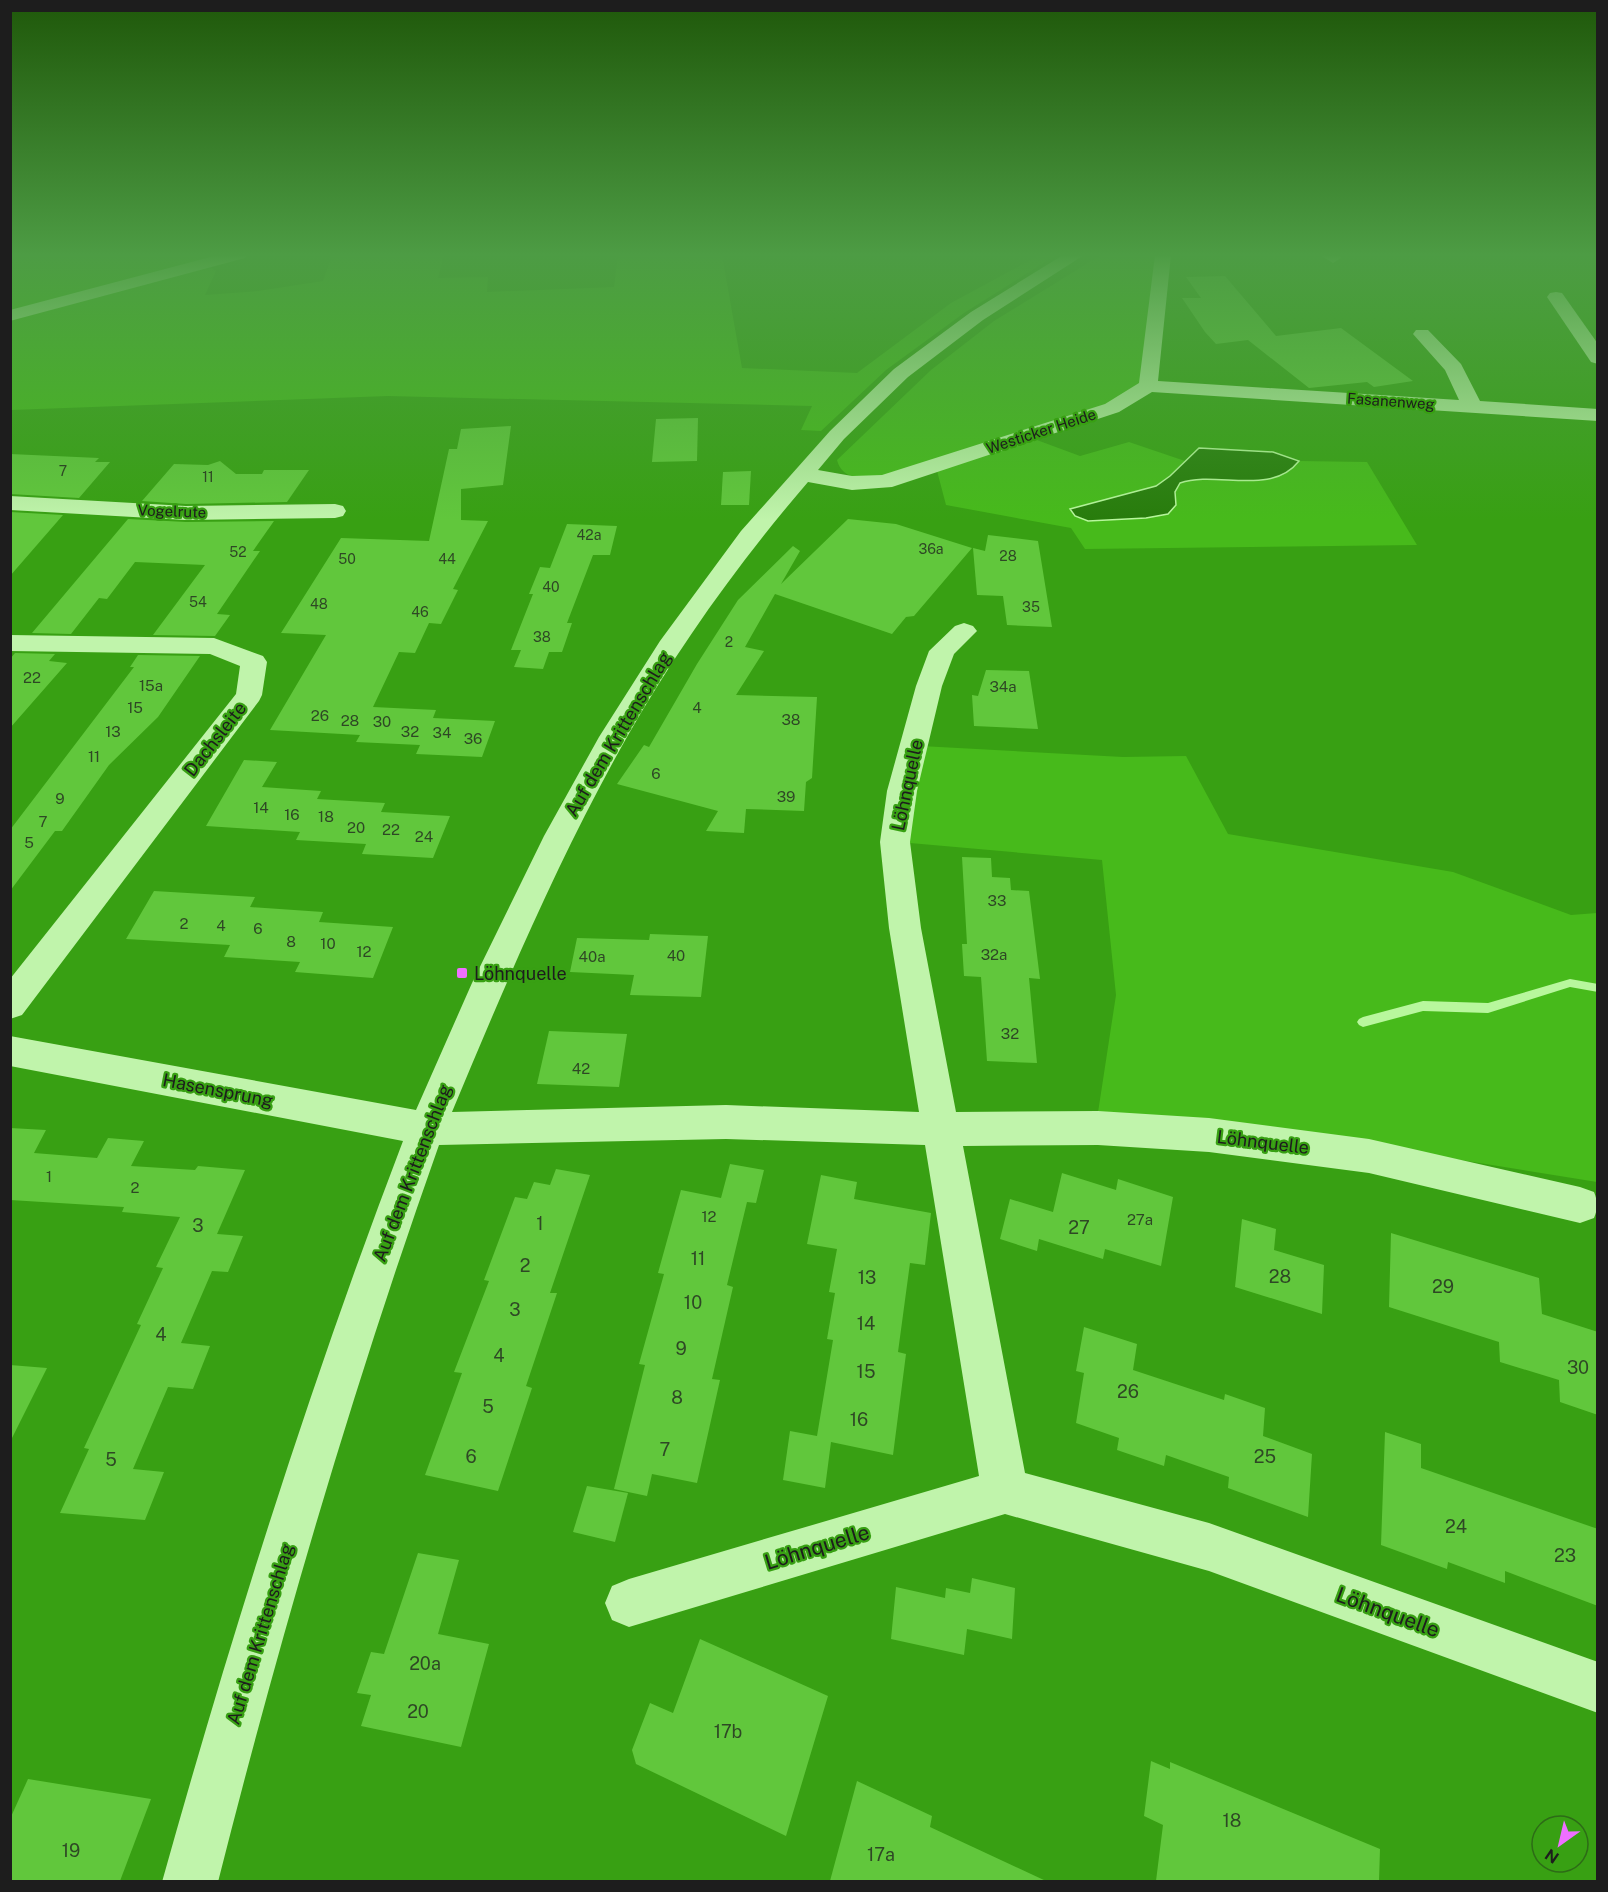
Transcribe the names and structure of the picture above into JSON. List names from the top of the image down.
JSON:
{
  "streets": {
    "street": [
      "Fasanenweg",
      "Westicker Heide",
      "Vogelrute",
      "Auf dem Krittenschlag",
      "Dachsleite",
      "Löhnquelle",
      "Hasensprung"
    ]
  },
  "crossings": [
    ["Fasanenweg", "Westicker Heide"],
    ["Westicker Heide", "Auf dem Krittenschlag"],
    ["Auf dem Krittenschlag", "Löhnquelle"],
    ["Auf dem Krittenschlag", "Hasensprung"],
    ["Löhnquelle", "Hasensprung"]
  ],
  "places": {
    "transit": ["Löhnquelle"]
  },
  "house_numbers": [
    "7",
    "11",
    "42a",
    "36a",
    "52",
    "28",
    "50",
    "44",
    "40",
    "54",
    "48",
    "35",
    "46",
    "38",
    "2",
    "22",
    "15a",
    "34a",
    "15",
    "4",
    "26",
    "38",
    "28",
    "30",
    "13",
    "32",
    "34",
    "36",
    "11",
    "6",
    "39",
    "9",
    "14",
    "16",
    "18",
    "7",
    "20",
    "22",
    "24",
    "5",
    "33",
    "2",
    "4",
    "6",
    "8",
    "10",
    "12",
    "32a",
    "40",
    "40a",
    "32",
    "42",
    "1",
    "2",
    "12",
    "27a",
    "1",
    "3",
    "27",
    "11",
    "2",
    "28",
    "13",
    "29",
    "10",
    "3",
    "14",
    "4",
    "9",
    "4",
    "30",
    "15",
    "26",
    "8",
    "5",
    "16",
    "7",
    "6",
    "25",
    "5",
    "24",
    "23",
    "20a",
    "20",
    "17b",
    "18",
    "19",
    "17a"
  ],
  "north": "bottom left"
}
